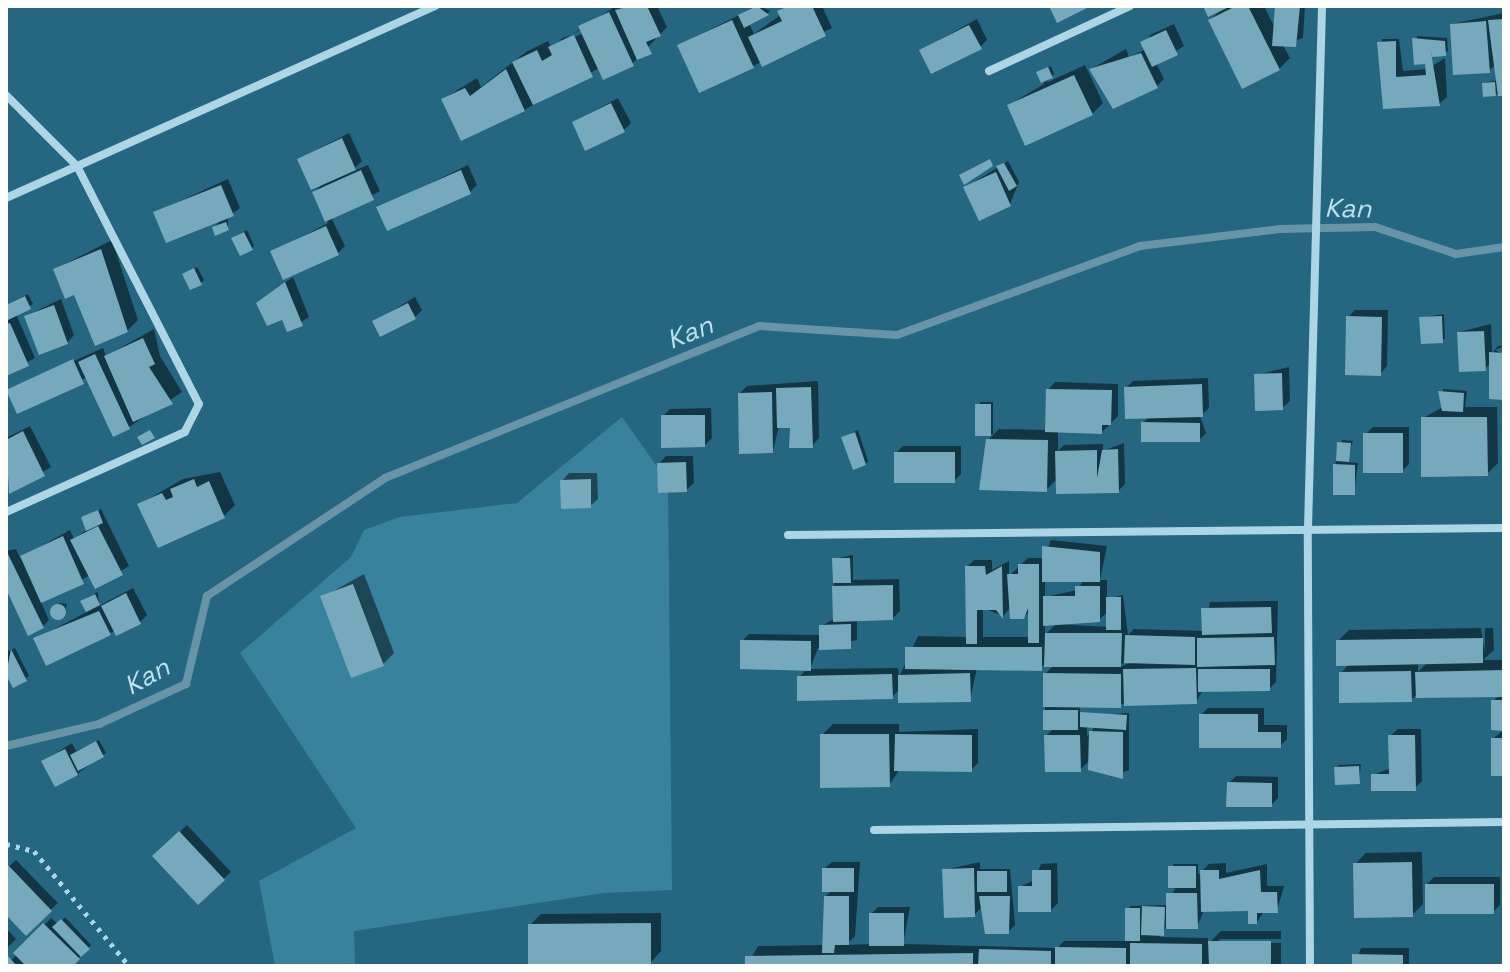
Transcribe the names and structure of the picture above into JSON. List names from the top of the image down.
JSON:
{
  "water": ["Kan"]
}
